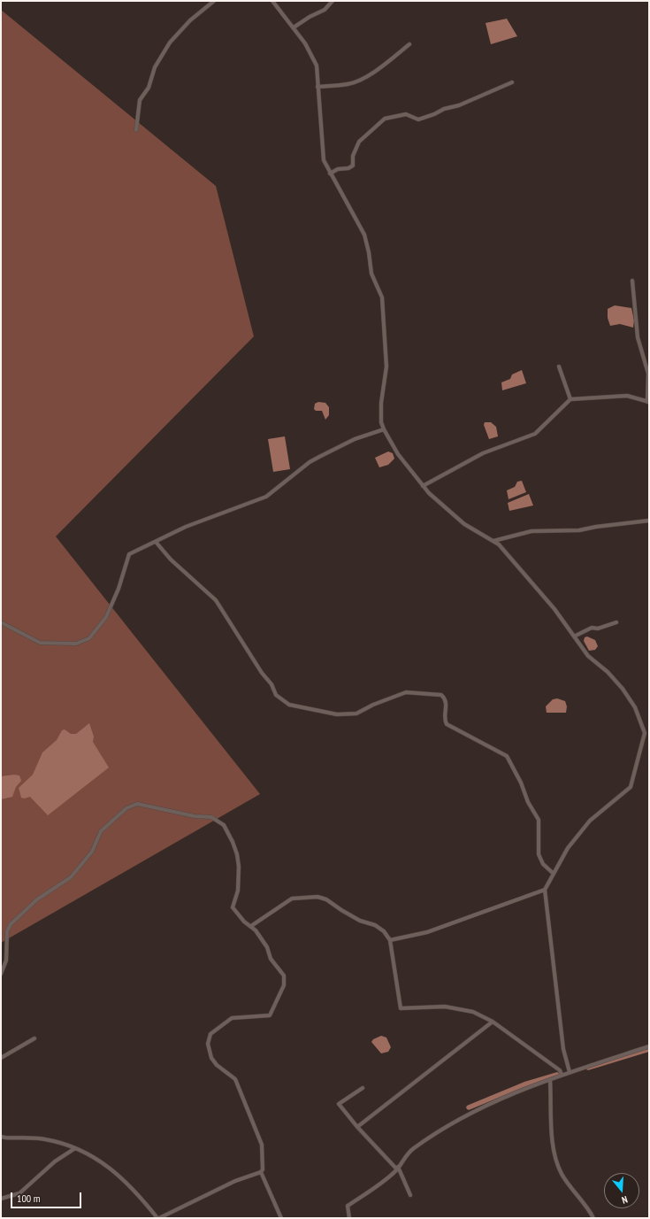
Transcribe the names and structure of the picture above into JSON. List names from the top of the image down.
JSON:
{
  "scale_bar": "100 m",
  "north": "bottom"
}
